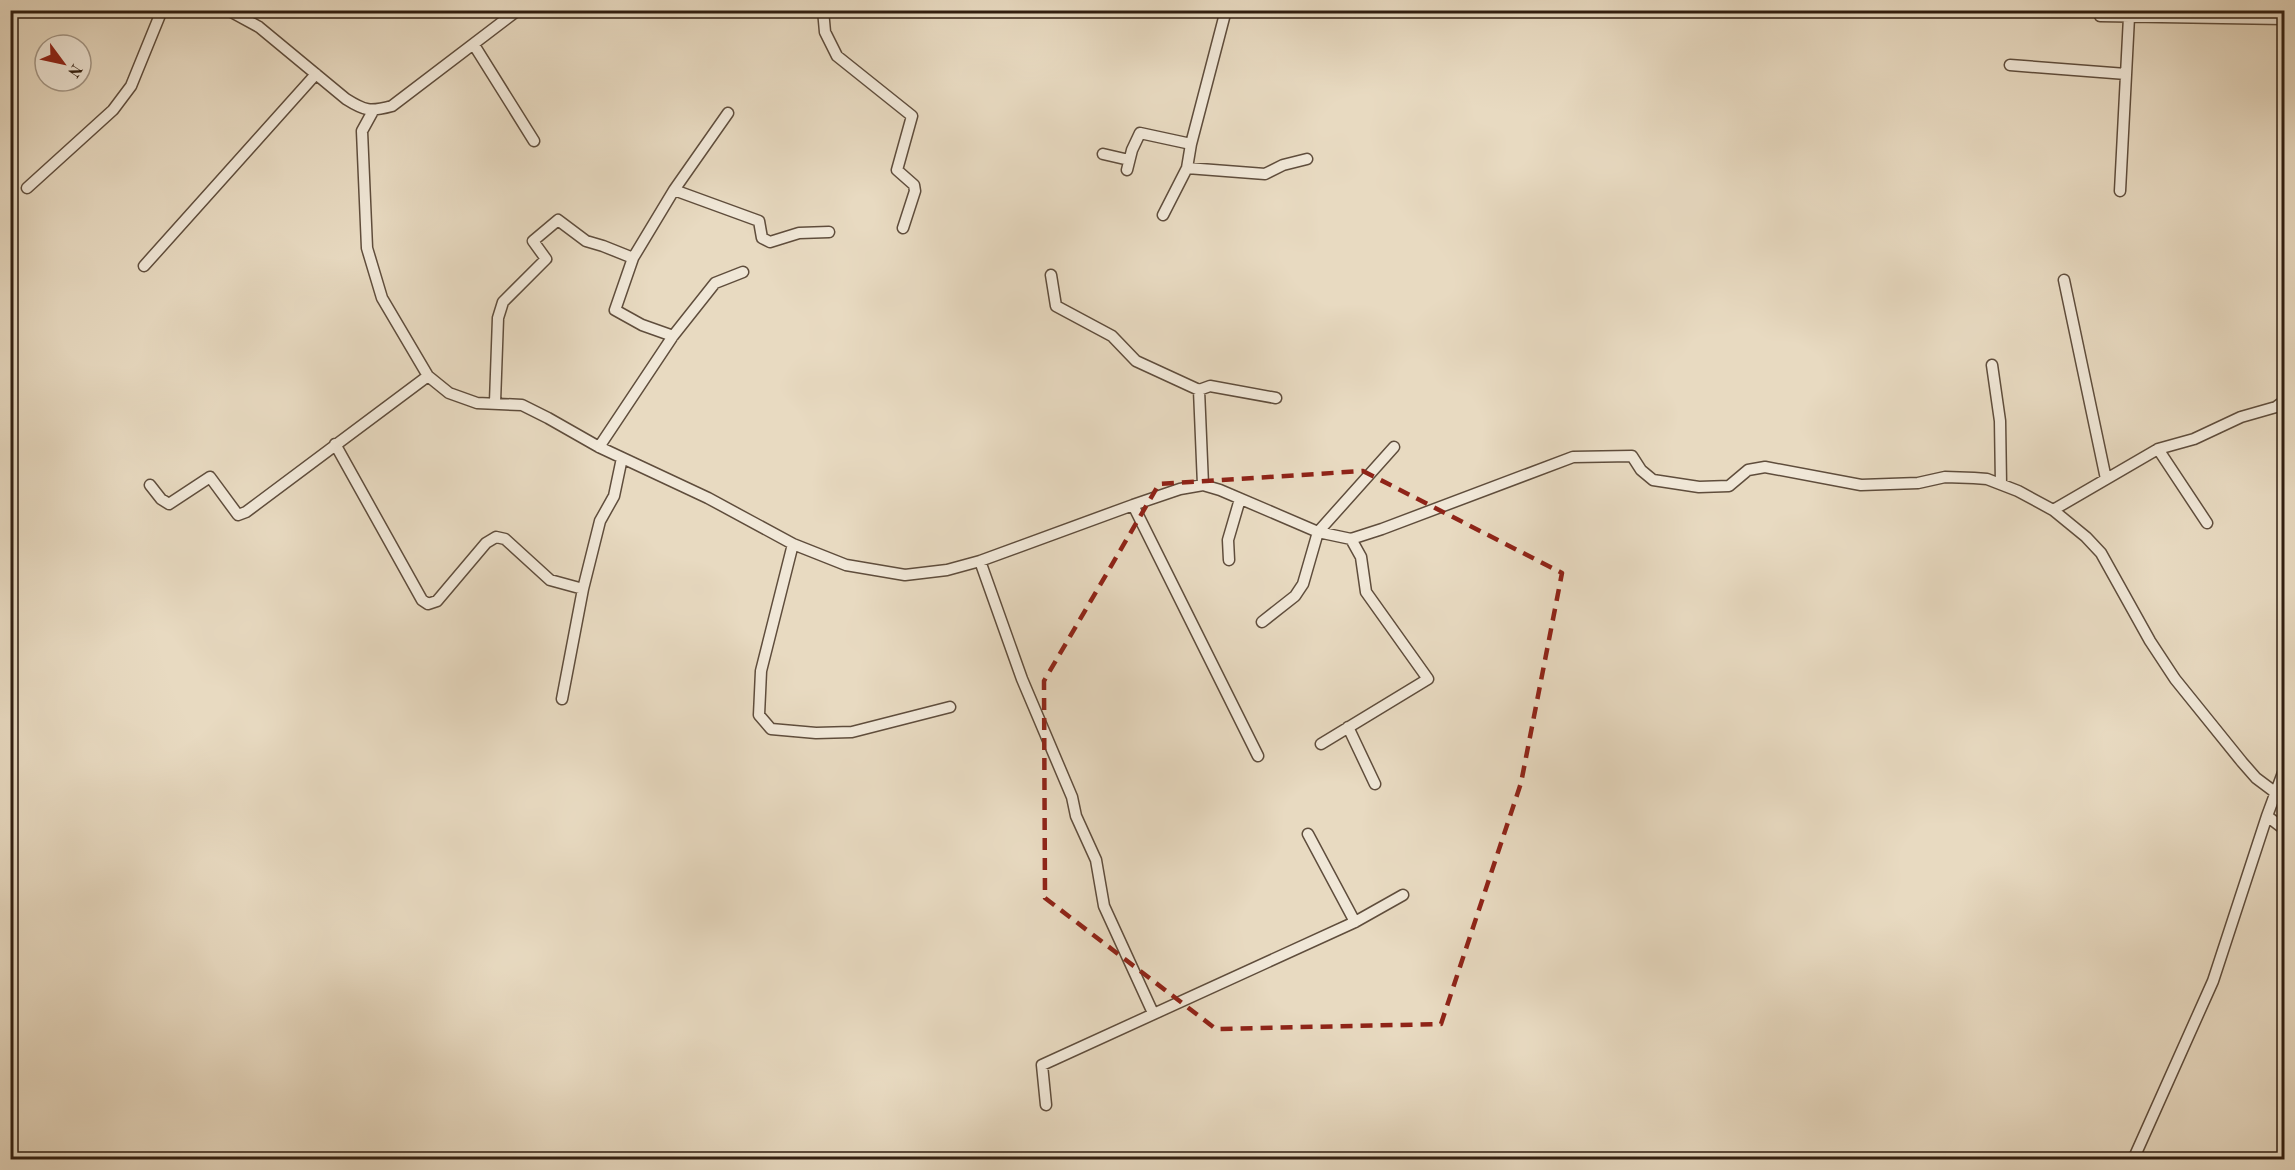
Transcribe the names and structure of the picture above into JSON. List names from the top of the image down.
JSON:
{
  "north": "bottom right"
}
